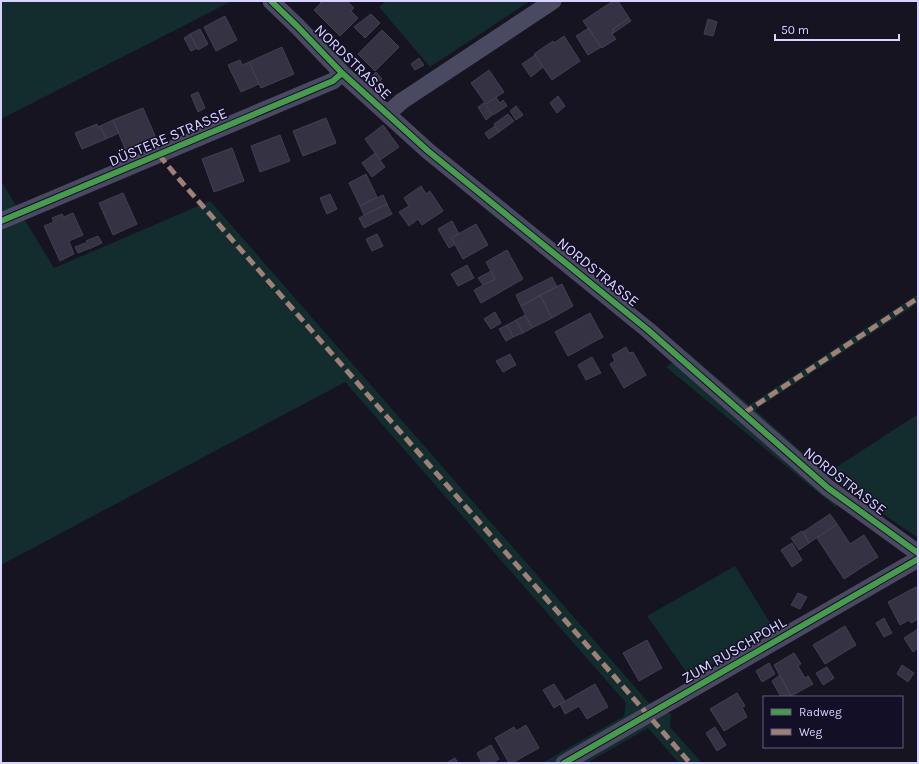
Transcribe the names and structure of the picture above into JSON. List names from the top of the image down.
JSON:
{
  "streets": {
    "street": ["NORDSTRASSE", "DÜSTERE STRASSE", "ZUM RUSCHPOHL"]
  },
  "crossings": [
    ["NORDSTRASSE", "DÜSTERE STRASSE"]
  ],
  "legend": ["Radweg", "Weg"],
  "scale_bar": "50 m"
}
